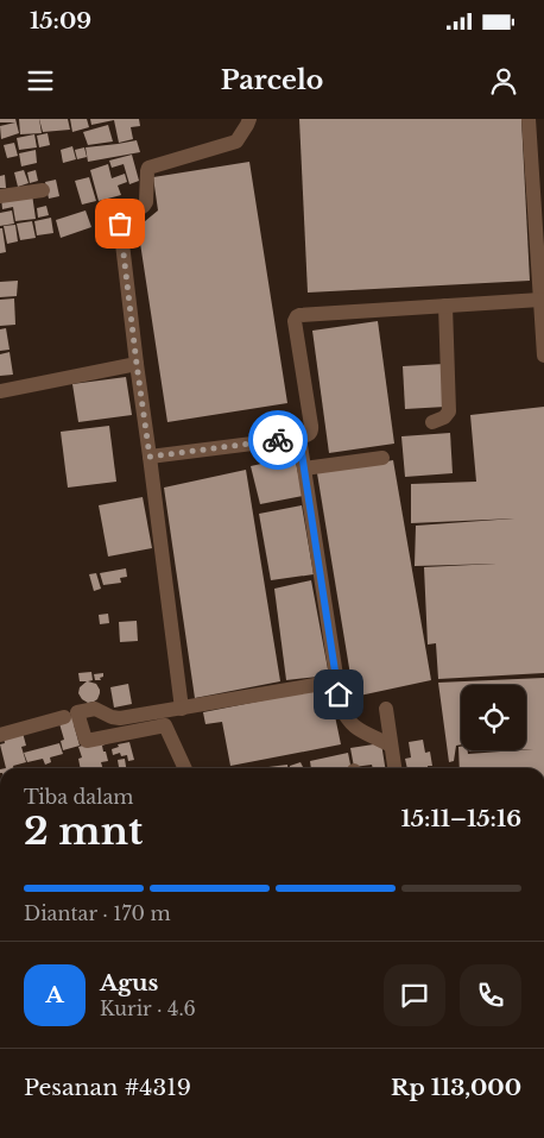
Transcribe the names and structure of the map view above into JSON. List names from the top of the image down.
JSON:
{
  "page": {
    "status": "15:09",
    "header": "Parcelo",
    "heading": ["2 mnt", "Tiba dalam", "15:11–15:16"],
    "panel": [
      "Agus",
      "Kurir · 4.6",
      "Pesanan #4319",
      "Rp 113,000"
    ],
    "bar": "Diantar · 170 m",
    "round": "A"
  }
}
